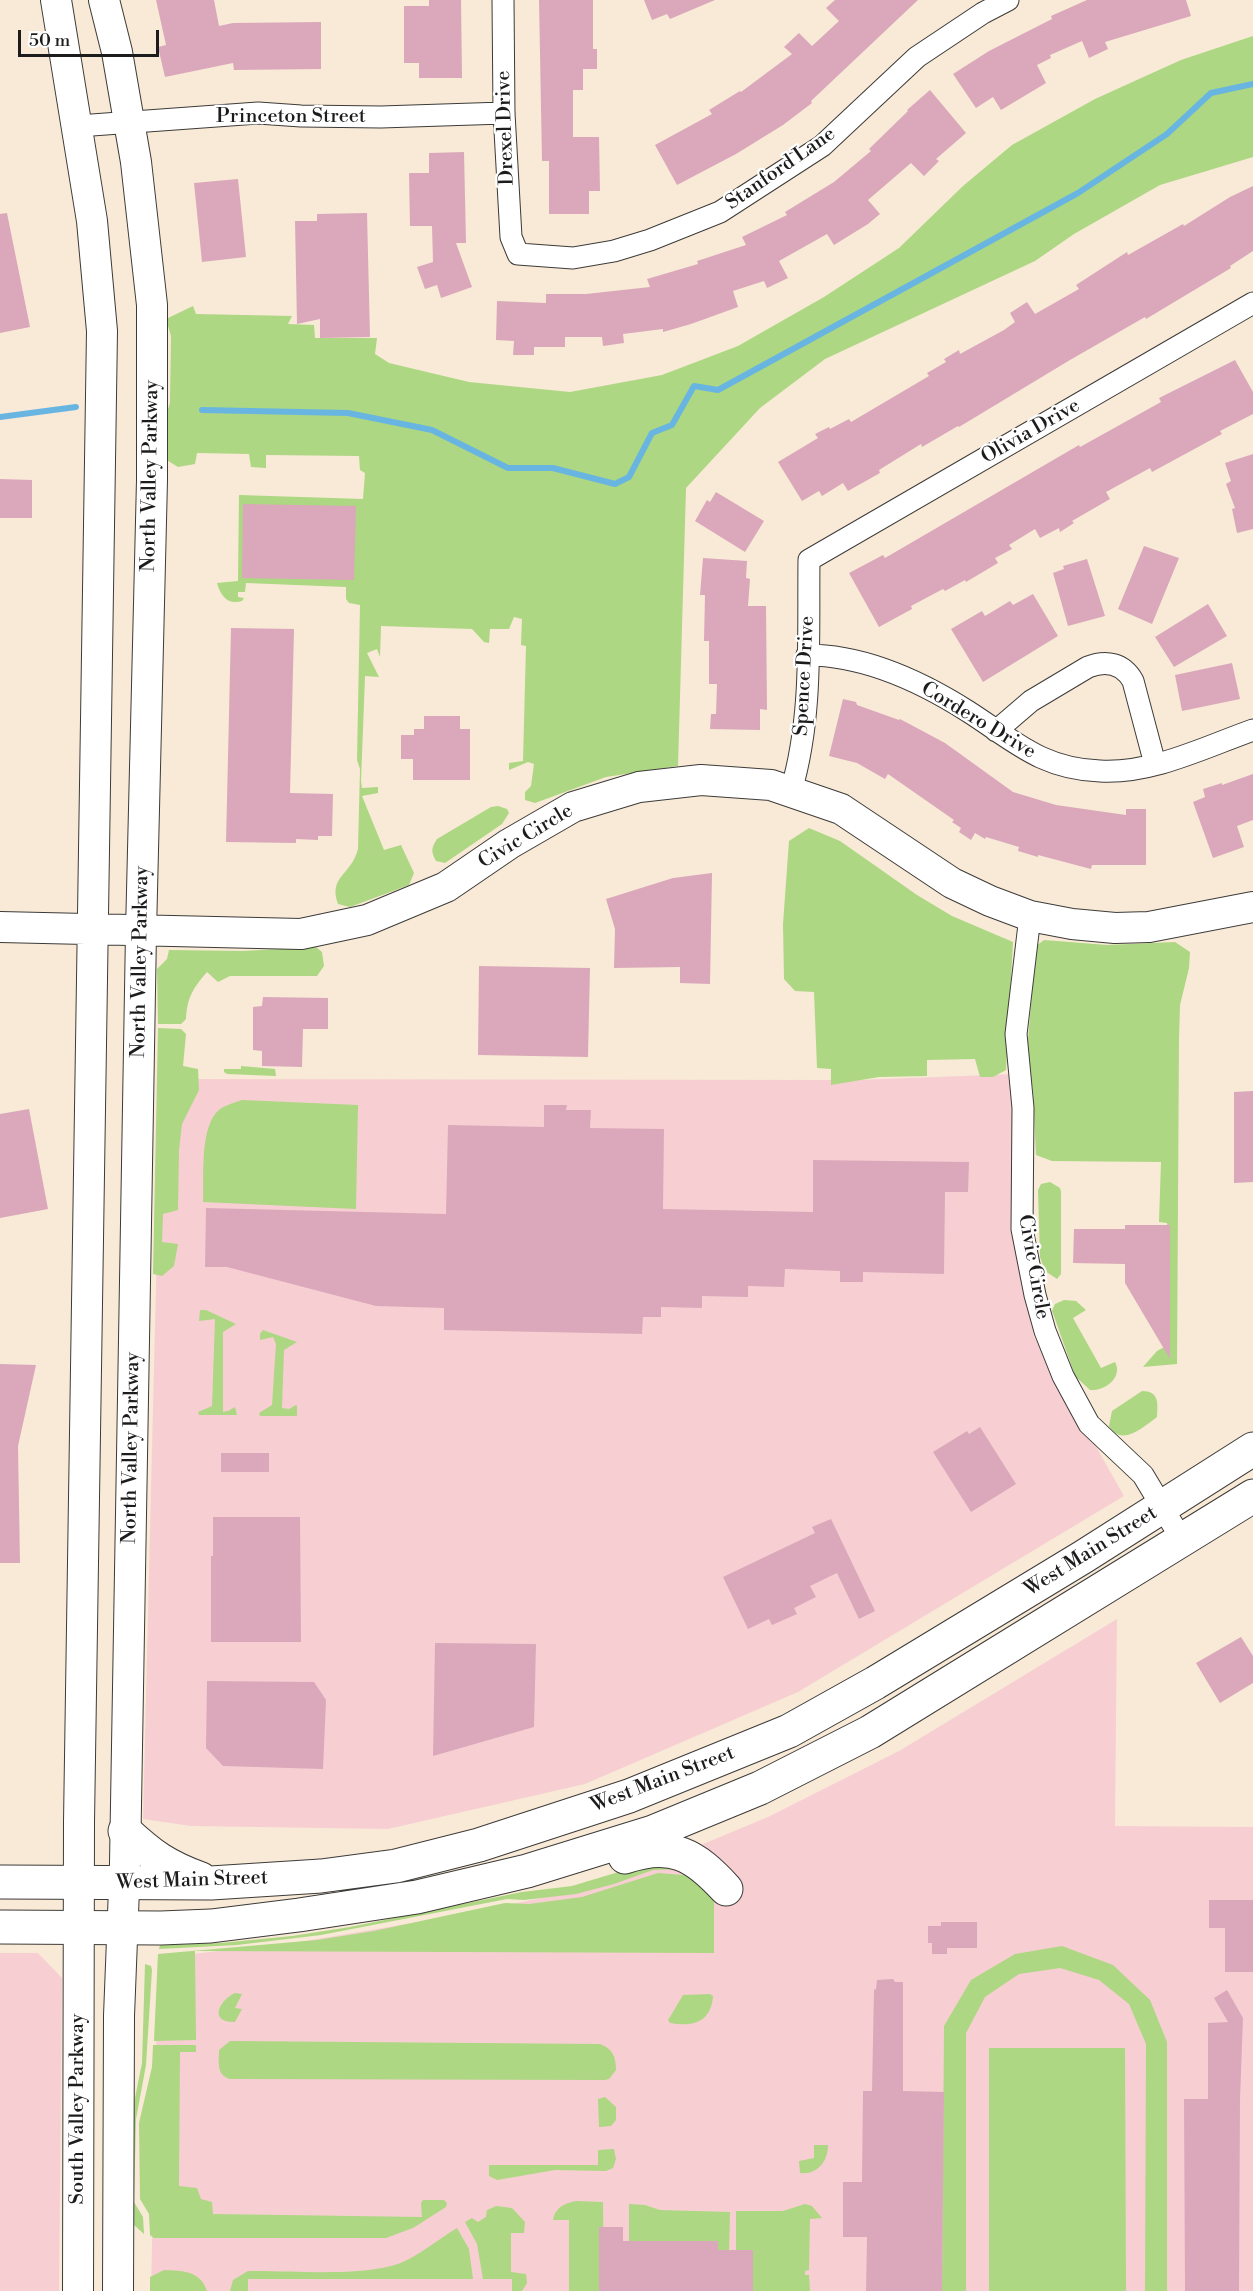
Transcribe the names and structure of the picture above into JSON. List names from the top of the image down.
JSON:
{
  "streets": {
    "main road": [
      "North Valley Parkway",
      "Civic Circle",
      "West Main Street",
      "South Valley Parkway"
    ],
    "street": [
      "Princeton Street",
      "Drexel Drive",
      "Stanford Lane",
      "Olivia Drive",
      "Spence Drive",
      "Cordero Drive"
    ]
  },
  "crossings": [
    ["Princeton Street", "Drexel Drive"],
    ["Princeton Street", "North Valley Parkway"],
    ["Drexel Drive", "Stanford Lane"],
    ["Olivia Drive", "Spence Drive"],
    ["North Valley Parkway", "Civic Circle"],
    ["North Valley Parkway", "West Main Street"],
    ["North Valley Parkway", "South Valley Parkway"],
    ["Spence Drive", "Cordero Drive"],
    ["Spence Drive", "Civic Circle"],
    ["Civic Circle", "West Main Street"],
    ["West Main Street", "South Valley Parkway"]
  ],
  "scale_bar": "50 m"
}
